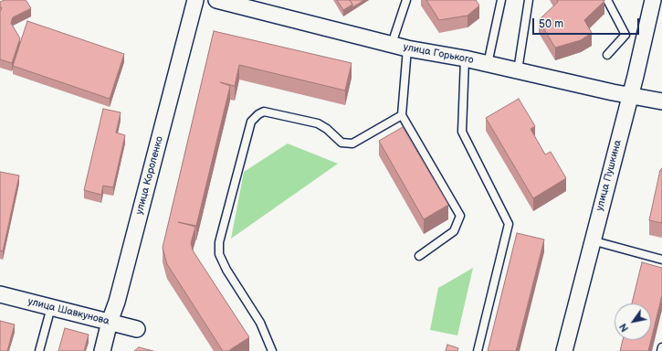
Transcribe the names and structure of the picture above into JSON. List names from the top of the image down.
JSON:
{
  "streets": {
    "street": [
      "улица Горького",
      "улица Короленко",
      "улица Пушкина",
      "улица Шавкунова"
    ]
  },
  "crossings": [
    ["улица Горького", "улица Пушкина"],
    ["улица Короленко", "улица Шавкунова"]
  ],
  "scale_bar": "50 m",
  "north": "bottom left"
}
